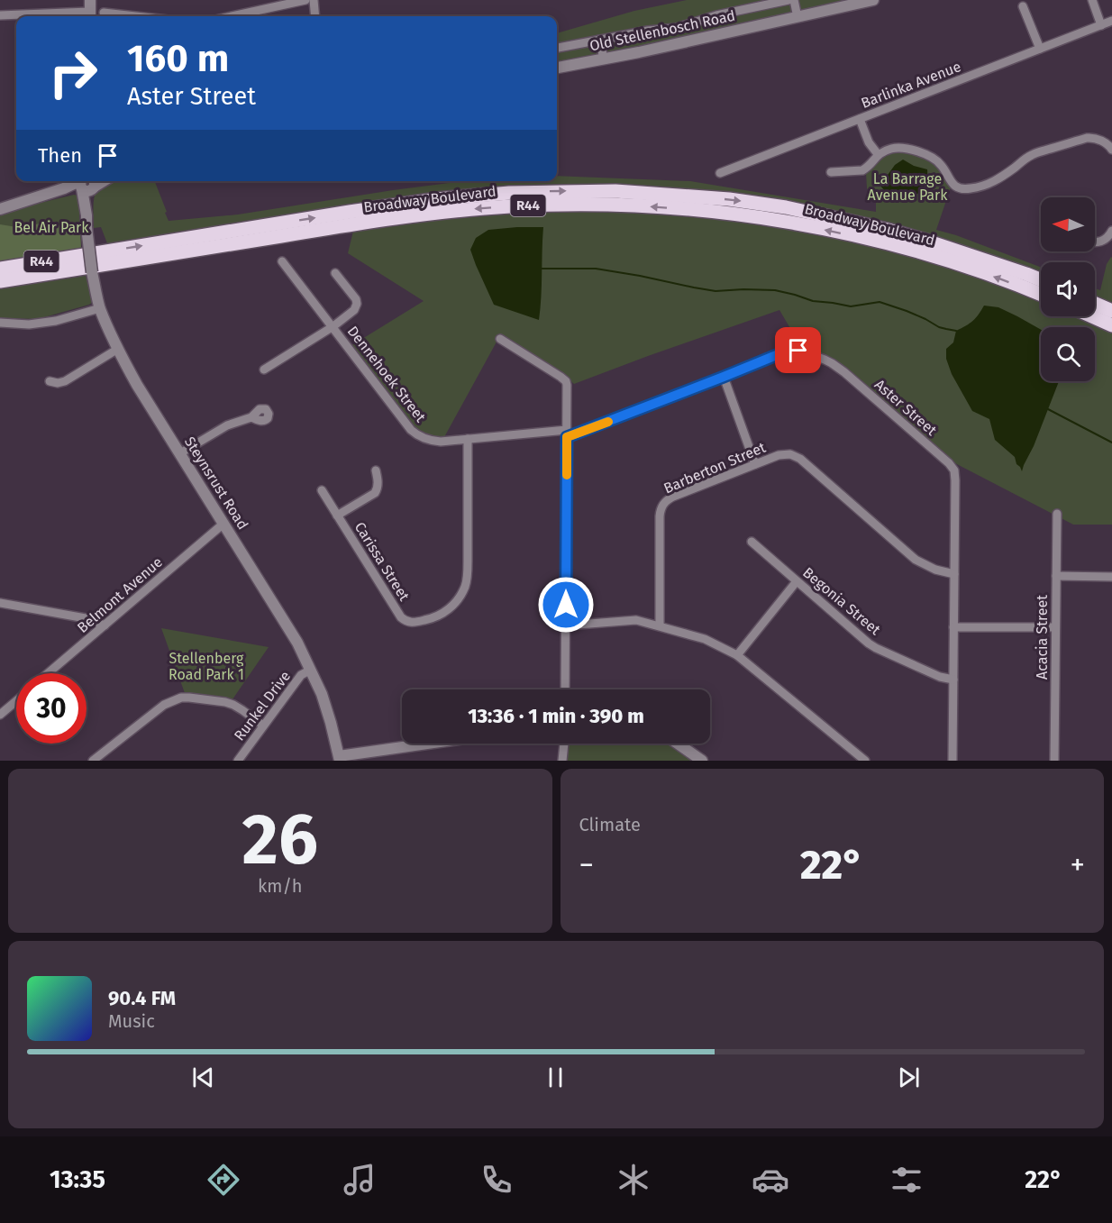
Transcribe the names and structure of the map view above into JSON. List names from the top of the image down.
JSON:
{
  "streets": {
    "main road": ["Broadway Boulevard", "R44"],
    "street": [
      "Old Stellenbosch Road",
      "Barlinka Avenue",
      "Dennehoek Street",
      "Aster Street",
      "Barberton Street",
      "Steynsrust Road",
      "Carissa Street",
      "Belmont Avenue",
      "Begonia Street",
      "Acacia Street",
      "Runkel Drive"
    ]
  },
  "crossings": [
    ["Dennehoek Street", "Aster Street"],
    ["Dennehoek Street", "Carissa Street"],
    ["Aster Street", "Barberton Street"],
    ["Aster Street", "Begonia Street"],
    ["Steynsrust Road", "Belmont Avenue"],
    ["Steynsrust Road", "Runkel Drive"]
  ],
  "parks": ["La Barrage Avenue Park", "Bel Air Park", "Stellenberg Road Park 1"],
  "north": "left",
  "page": {
    "turn": ["160 m", "Aster Street"],
    "then": "Then",
    "limit": "30",
    "trip": "13:36 · 1 min · 390 m",
    "tile": [
      ["26", "km/h"],
      "Climate"
    ],
    "heat": ["−", "22°", "+"],
    "song": ["90.4 FM", "Music"],
    "tabs": ["13:35", "22°"]
  }
}
